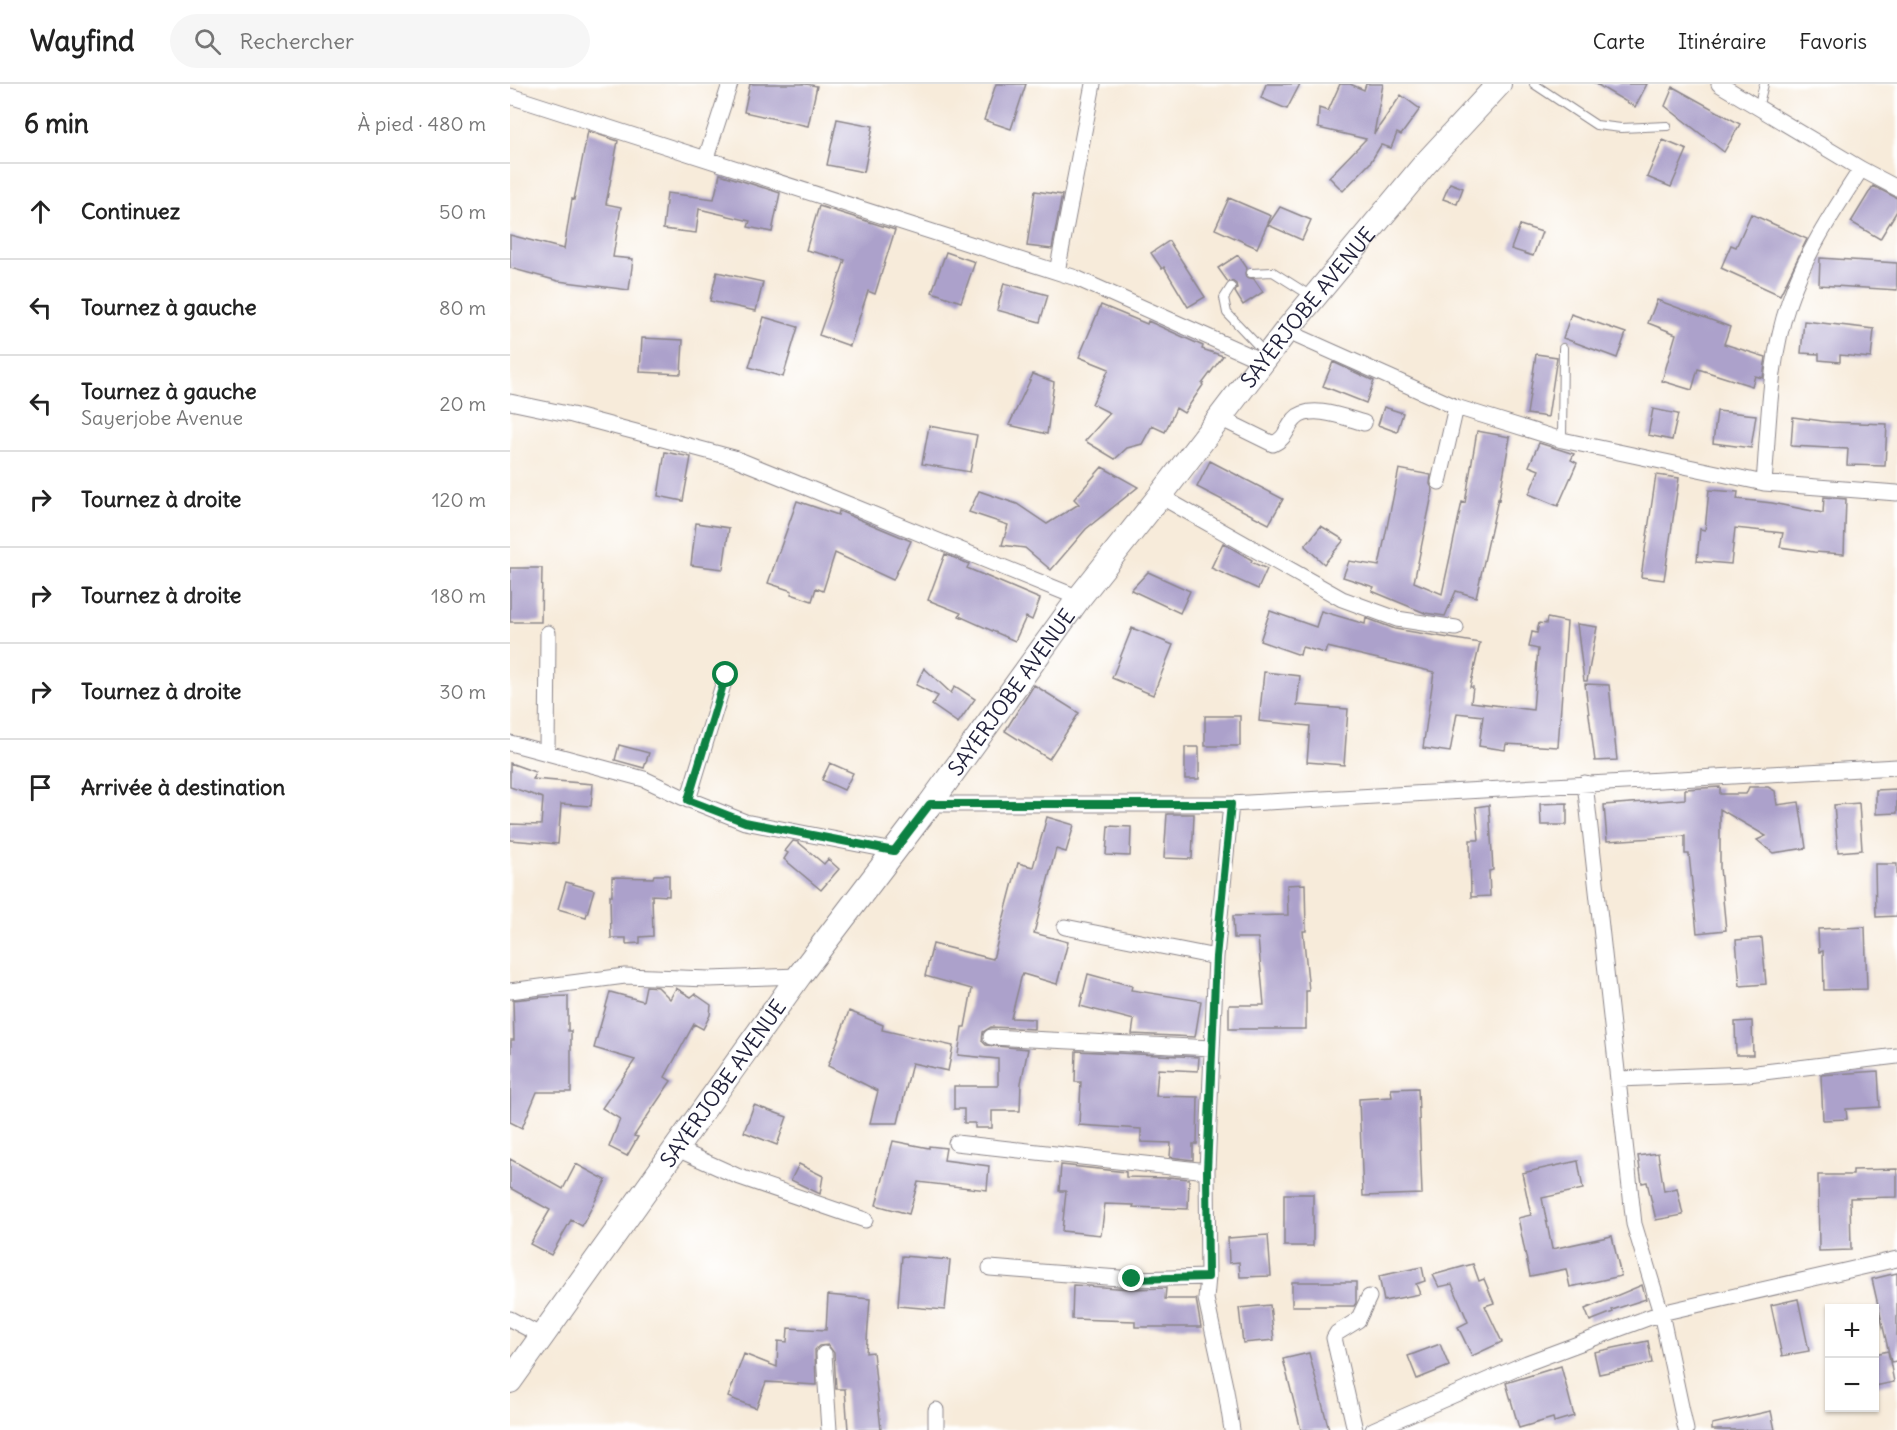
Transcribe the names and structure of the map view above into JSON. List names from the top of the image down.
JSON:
{
  "streets": {
    "main road": ["SAYERJOBE AVENUE"]
  },
  "page": {
    "header": "Wayfind",
    "search": "Rechercher",
    "nav": ["Carte", "Itinéraire", "Favoris"],
    "heading": ["6 min", "À pied · 480 m"],
    "list": [
      ["Continuez", "50 m"],
      ["Tournez à gauche", "80 m"],
      ["Tournez à gauche", "Sayerjobe Avenue", "20 m"],
      ["Tournez à droite", "120 m"],
      ["Tournez à droite", "180 m"],
      ["Tournez à droite", "30 m"],
      "Arrivée à destination"
    ],
    "map_buttons": ["+", "−"]
  }
}
